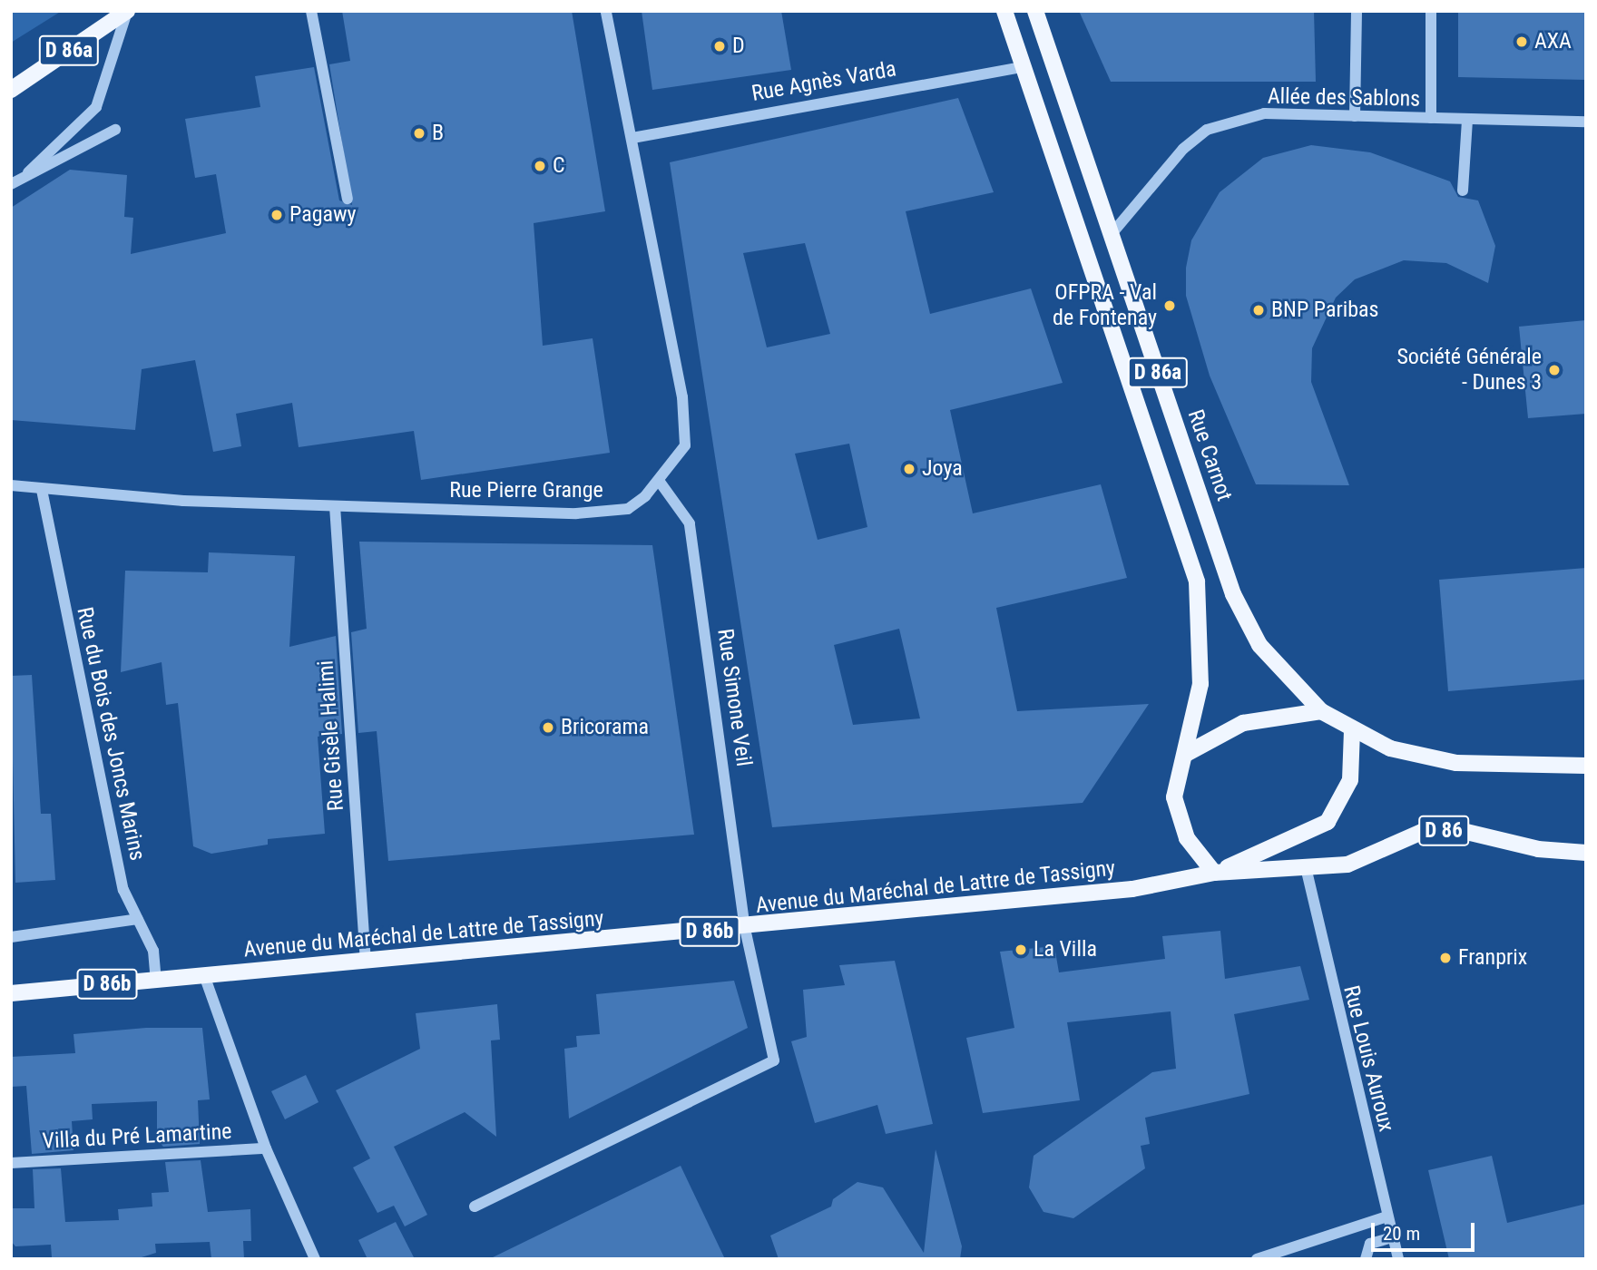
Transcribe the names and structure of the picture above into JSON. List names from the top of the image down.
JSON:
{
  "streets": {
    "main road": [
      "D 86a",
      "Rue Carnot",
      "D 86",
      "Avenue du Maréchal de Lattre de Tassigny",
      "D 86b"
    ],
    "street": [
      "Rue Agnès Varda",
      "Allée des Sablons",
      "Rue Pierre Grange",
      "Rue Simone Veil",
      "Rue du Bois des Joncs Marins",
      "Rue Gisèle Halimi",
      "Rue Louis Auroux",
      "Villa du Pré Lamartine"
    ]
  },
  "crossings": [
    ["D 86a", "Rue Agnès Varda"],
    ["D 86a", "Rue Carnot"],
    ["D 86a", "Avenue du Maréchal de Lattre de Tassigny"],
    ["Rue Agnès Varda", "Rue Pierre Grange"],
    ["Allée des Sablons", "Rue Carnot"],
    ["Rue Carnot", "Avenue du Maréchal de Lattre de Tassigny"],
    ["Rue Pierre Grange", "Rue Simone Veil"],
    ["Rue Pierre Grange", "Rue du Bois des Joncs Marins"],
    ["Rue Pierre Grange", "Rue Gisèle Halimi"],
    ["Rue Simone Veil", "Avenue du Maréchal de Lattre de Tassigny"],
    ["Rue du Bois des Joncs Marins", "D 86b"],
    ["Rue Gisèle Halimi", "Avenue du Maréchal de Lattre de Tassigny"],
    ["Avenue du Maréchal de Lattre de Tassigny", "D 86b"],
    ["Avenue du Maréchal de Lattre de Tassigny", "Rue Louis Auroux"]
  ],
  "places": [
    "AXA",
    "D",
    "B",
    "C",
    "Pagawy",
    "OFPRA - Val de Fontenay",
    "BNP Paribas",
    "Société Générale - Dunes 3",
    "Joya",
    "Bricorama",
    "La Villa",
    "Franprix"
  ],
  "scale_bar": "20 m"
}
